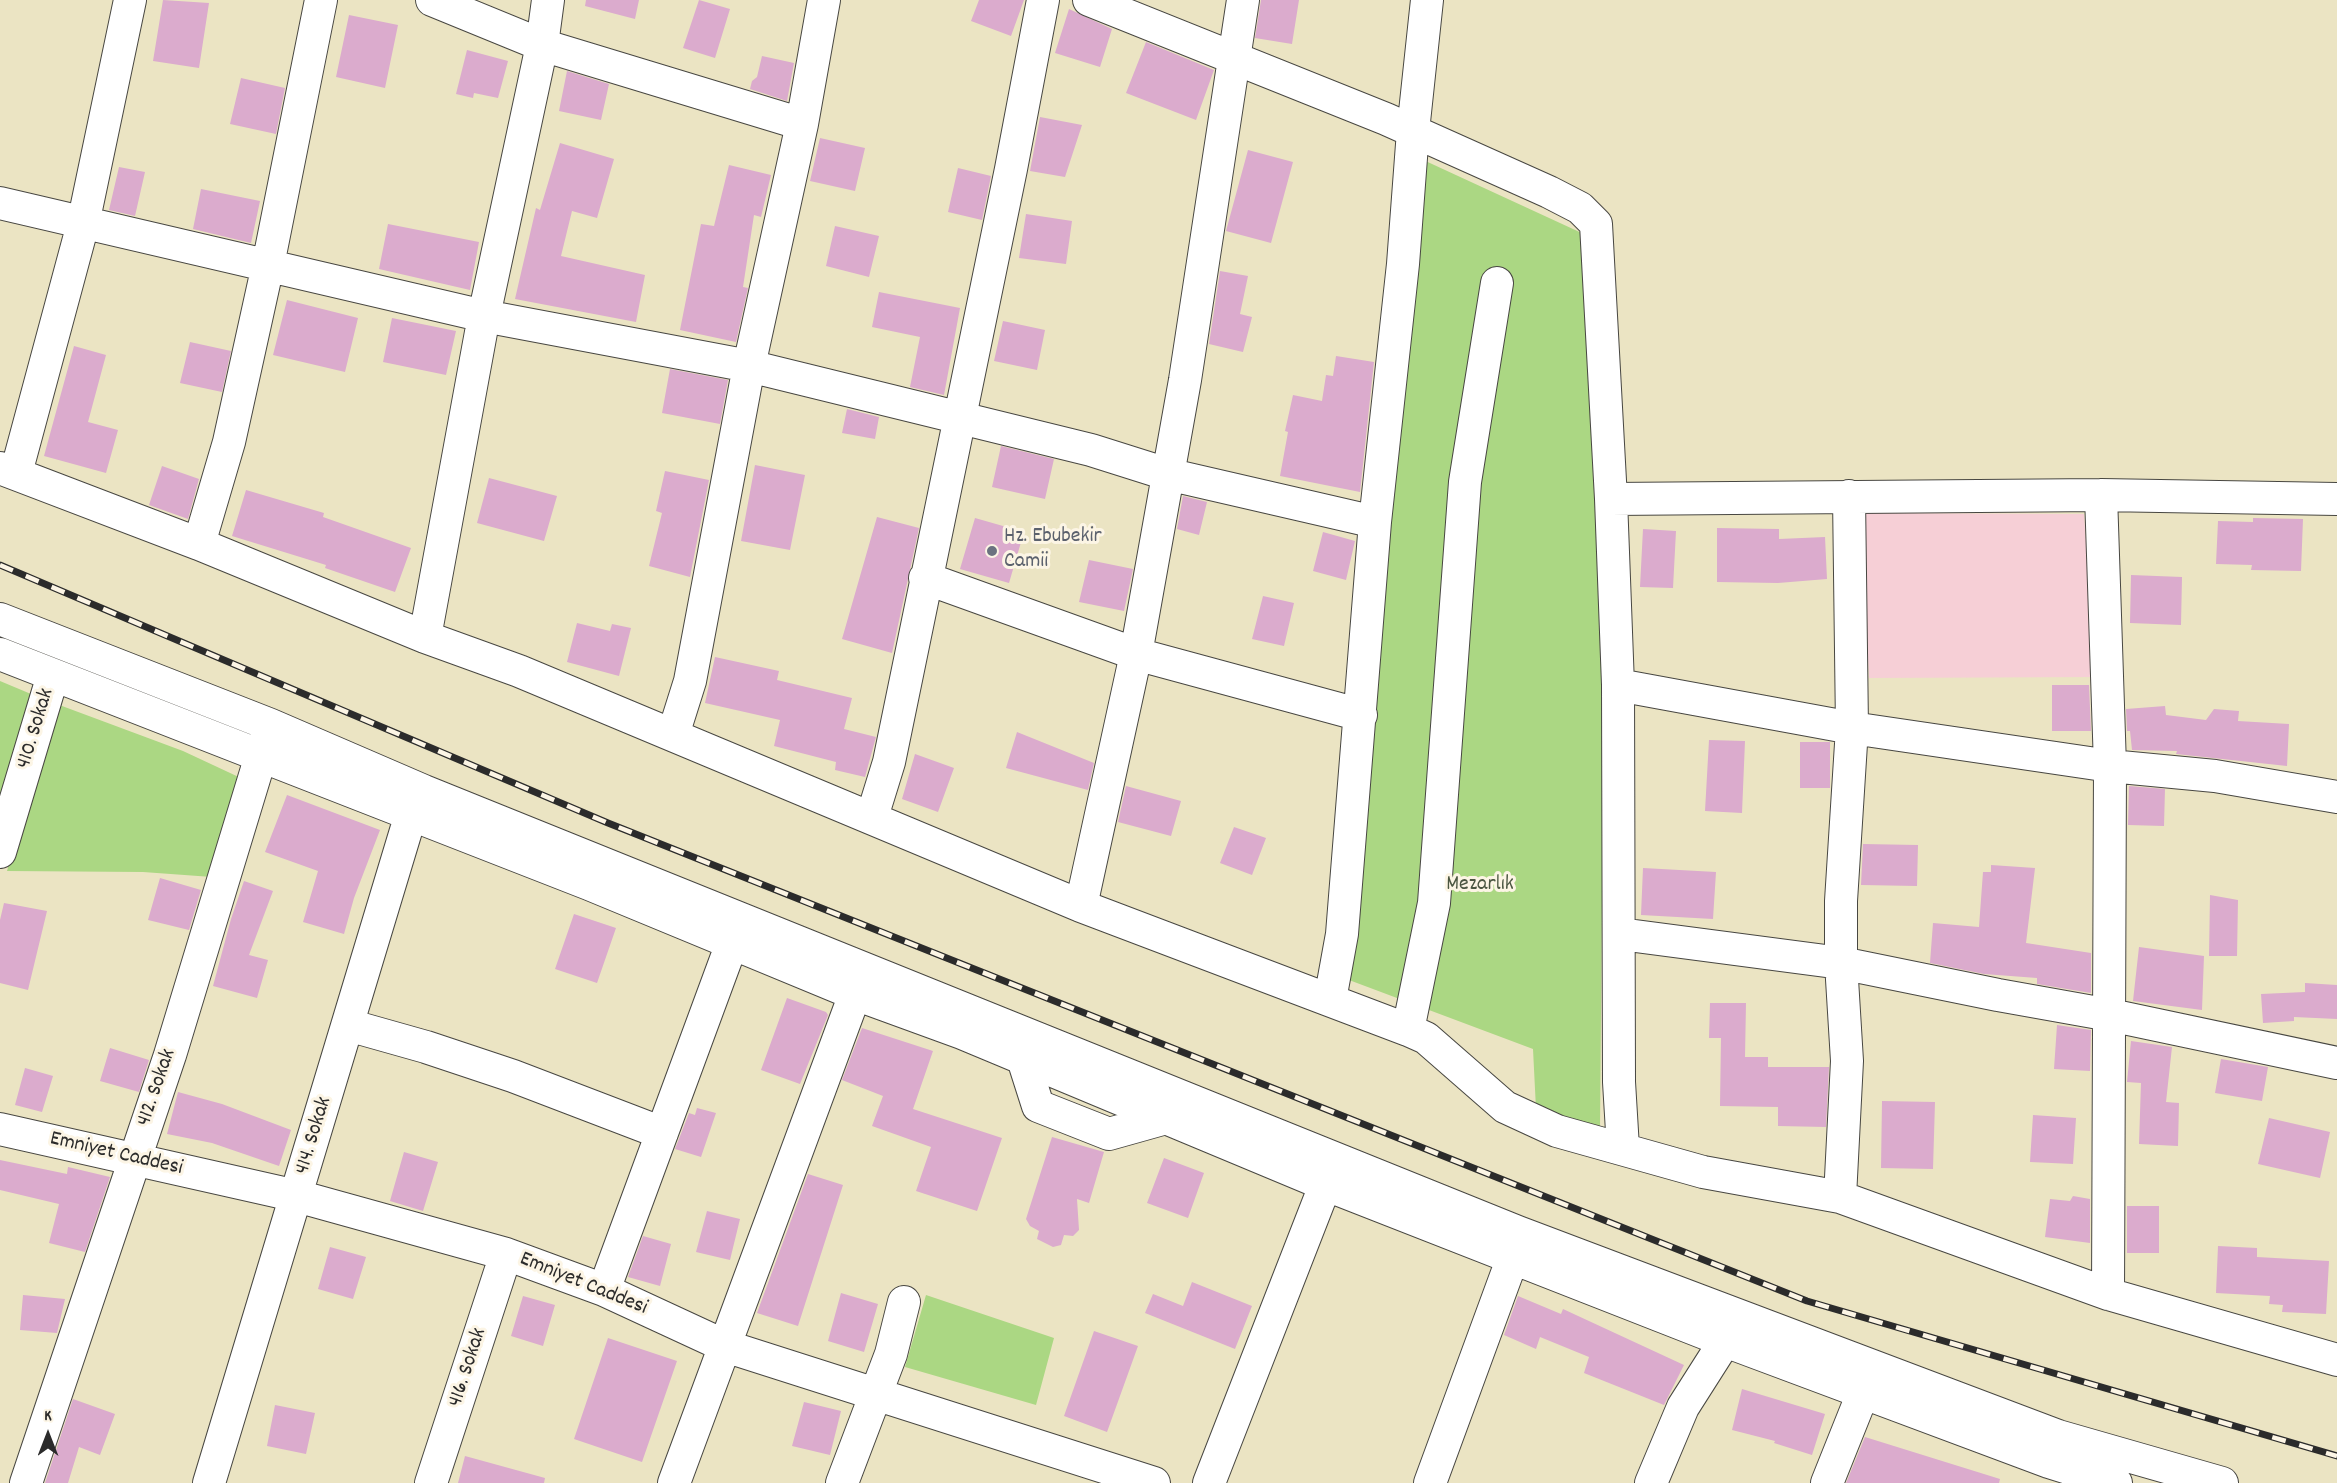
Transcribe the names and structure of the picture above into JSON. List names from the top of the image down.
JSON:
{
  "streets": {
    "street": [
      "410. Sokak",
      "412. Sokak",
      "414. Sokak",
      "Emniyet Caddesi",
      "416. Sokak"
    ]
  },
  "crossings": [
    ["412. Sokak", "Emniyet Caddesi"],
    ["414. Sokak", "Emniyet Caddesi"],
    ["Emniyet Caddesi", "416. Sokak"]
  ],
  "parks": ["Mezarlık"],
  "places": ["Hz. Ebubekir Camii"],
  "north": "top"
}
